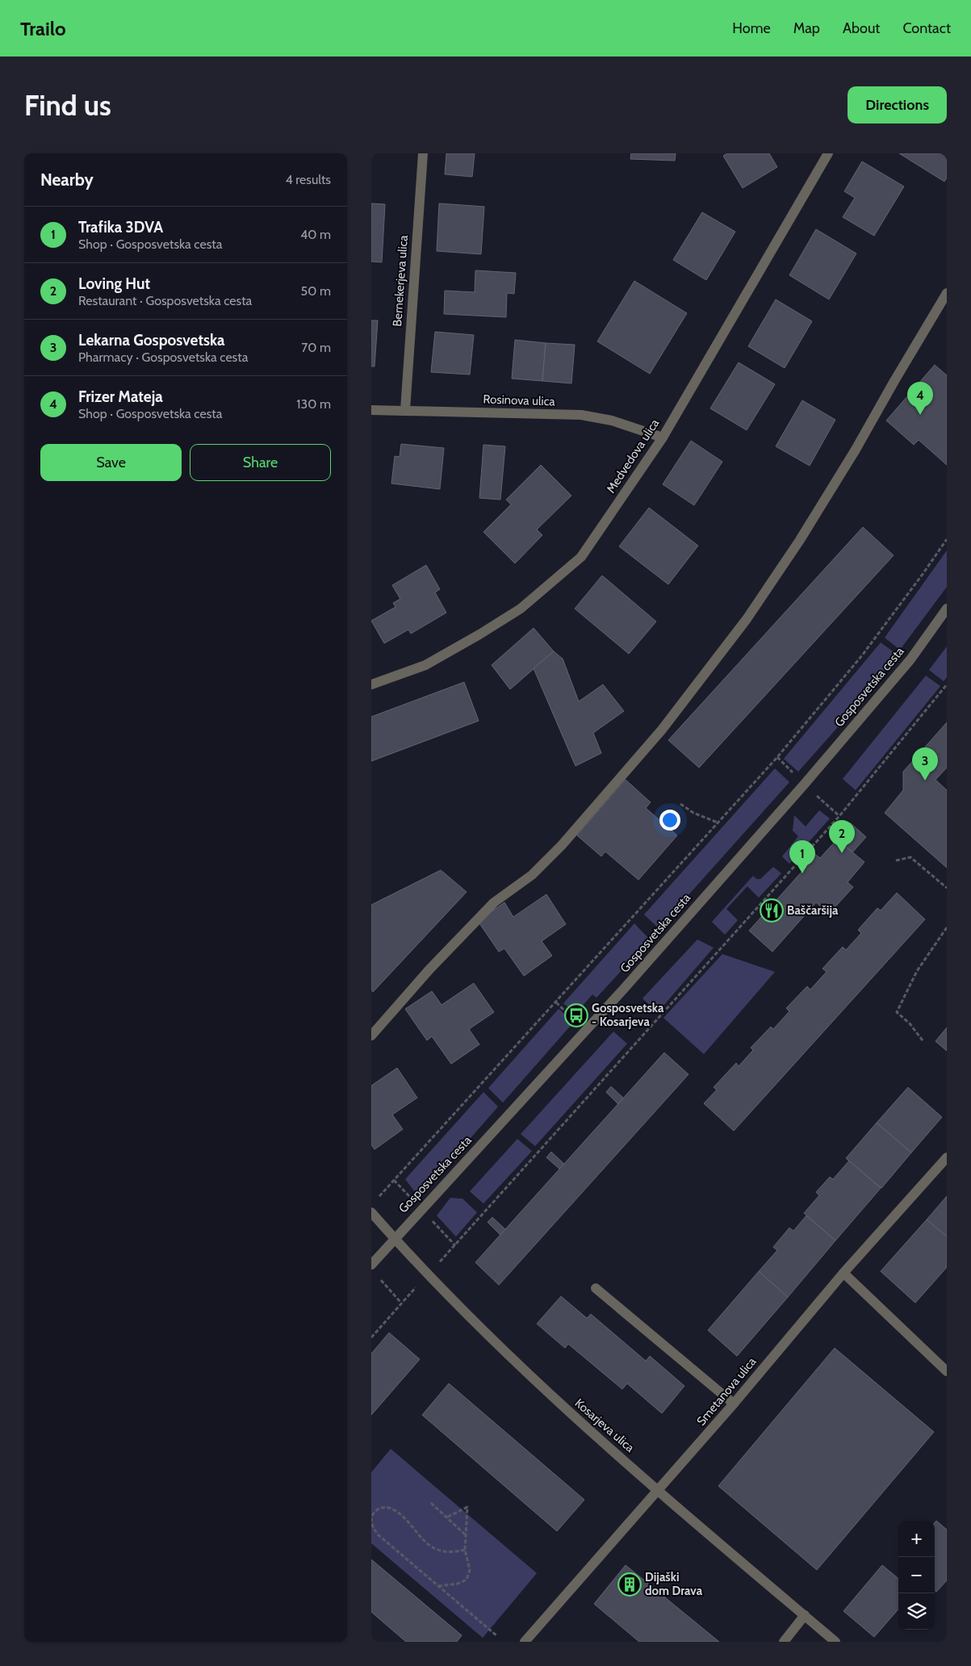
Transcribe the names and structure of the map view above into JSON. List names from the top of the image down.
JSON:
{
  "streets": {
    "street": [
      "Bernekerjeva ulica",
      "Rosinova ulica",
      "Medvedova ulica",
      "Gosposvetska cesta",
      "Smetanova ulica",
      "Kosarjeva ulica"
    ]
  },
  "crossings": [
    ["Bernekerjeva ulica", "Rosinova ulica"],
    ["Rosinova ulica", "Medvedova ulica"],
    ["Gosposvetska cesta", "Kosarjeva ulica"],
    ["Smetanova ulica", "Kosarjeva ulica"]
  ],
  "places": {
    "restaurant": ["Baščaršija"],
    "bus stop": ["Gosposvetska - Kosarjeva"],
    "building": ["Dijaški dom Drava"]
  },
  "page": {
    "header": "Trailo",
    "nav": [
      "Home",
      "Map",
      "About",
      "Contact"
    ],
    "buttons": [
      "Directions",
      ["Save", "Share"]
    ],
    "title": "Find us",
    "heading": ["Nearby", "4 results"],
    "list": [
      {
        "mark": "1",
        "name": "Trafika 3DVA",
        "note": "Shop · Gosposvetska cesta",
        "value": "40 m"
      },
      {
        "mark": "2",
        "name": "Loving Hut",
        "note": "Restaurant · Gosposvetska cesta",
        "value": "50 m"
      },
      {
        "mark": "3",
        "name": "Lekarna Gosposvetska",
        "note": "Pharmacy · Gosposvetska cesta",
        "value": "70 m"
      },
      {
        "mark": "4",
        "name": "Frizer Mateja",
        "note": "Shop · Gosposvetska cesta",
        "value": "130 m"
      }
    ],
    "pins": [
      "4",
      "3",
      "2",
      "1"
    ],
    "map_buttons": ["+", "−"]
  }
}
